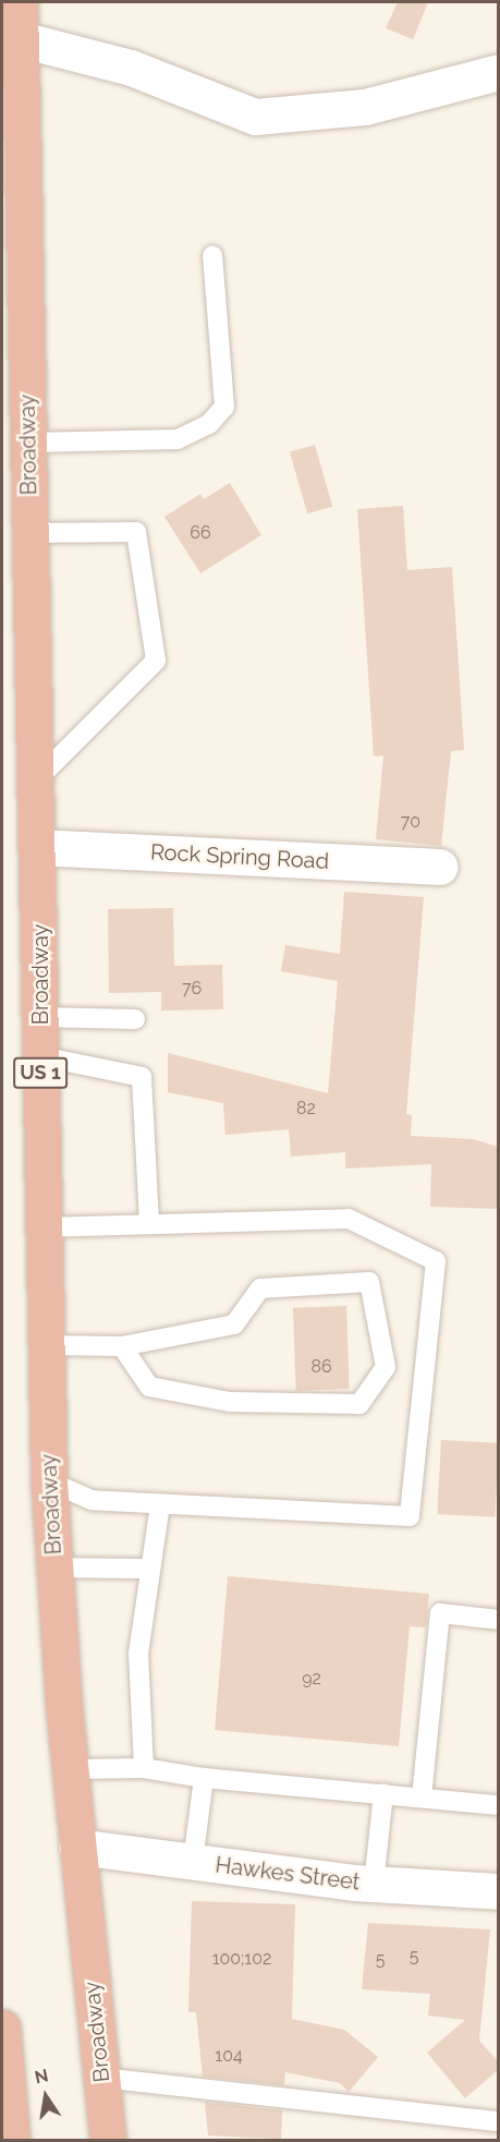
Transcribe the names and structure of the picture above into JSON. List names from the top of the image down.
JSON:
{
  "streets": {
    "highway": ["Broadway", "US 1"],
    "street": ["Rock Spring Road", "Hawkes Street"]
  },
  "crossings": [
    ["Broadway", "Rock Spring Road"],
    ["Broadway", "Hawkes Street"]
  ],
  "house_numbers": [
    "66",
    "70",
    "76",
    "82",
    "86",
    "92",
    "5",
    "100;102",
    "5",
    "104"
  ],
  "north": "top"
}
